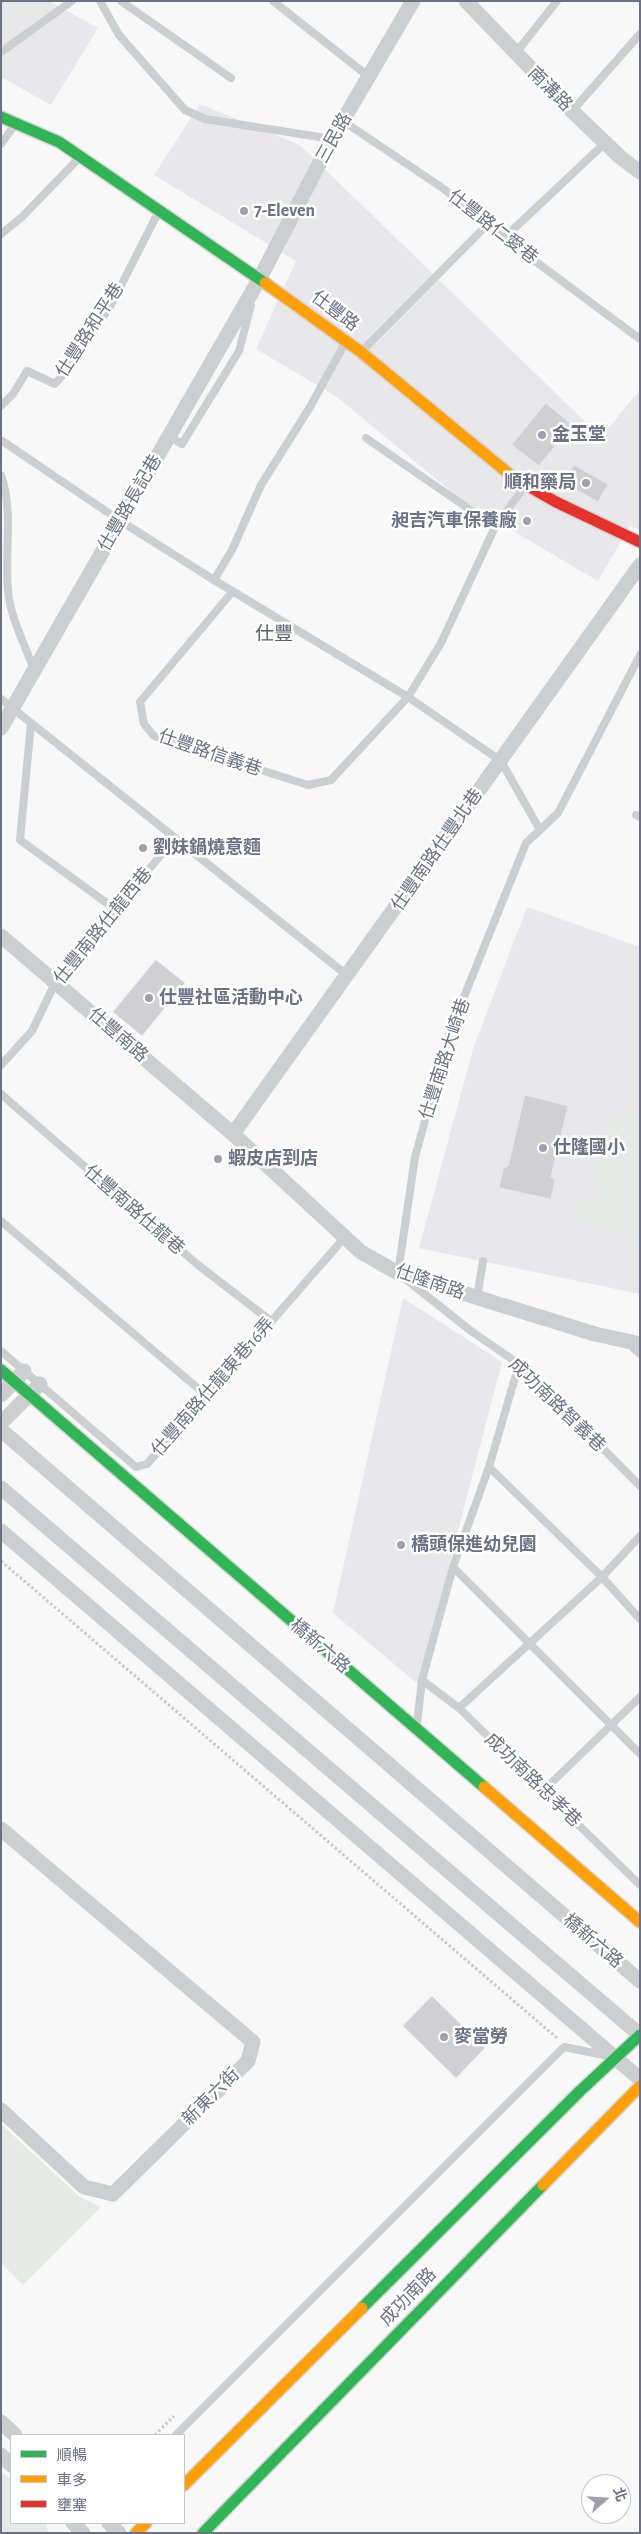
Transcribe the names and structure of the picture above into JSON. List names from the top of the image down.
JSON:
{
  "streets": {
    "street": [
      "南溝路",
      "三民路",
      "仕豐路",
      "仕豐路長記巷",
      "仕豐南路仕豐北巷",
      "仕豐南路",
      "仕隆南路",
      "橋新六路",
      "新東六街",
      "成功南路"
    ],
    "lane": [
      "仕豐路仁愛巷",
      "仕豐路和平巷",
      "仕豐路信義巷",
      "仕豐南路仕龍西巷",
      "仕豐南路大崎巷",
      "仕豐南路仕龍巷",
      "仕豐南路仕龍東巷16弄",
      "成功南路智義巷",
      "成功南路忠孝巷"
    ]
  },
  "crossings": [
    ["三民路", "仕豐路仁愛巷"],
    ["三民路", "仕豐路"],
    ["三民路", "仕豐路長記巷"],
    ["仕豐路", "仕豐路和平巷"],
    ["仕豐路", "仕豐路長記巷"],
    ["仕豐南路仕豐北巷", "仕豐南路"],
    ["仕豐南路仕豐北巷", "仕隆南路"],
    ["仕豐南路仕龍西巷", "仕豐南路"],
    ["仕豐南路", "仕隆南路"],
    ["仕豐南路大崎巷", "仕隆南路"],
    ["仕豐南路大崎巷", "成功南路智義巷"],
    ["仕豐南路仕龍巷", "仕豐南路仕龍東巷16弄"],
    ["仕隆南路", "仕豐南路仕龍東巷16弄"],
    ["仕隆南路", "成功南路智義巷"],
    ["仕豐南路仕龍東巷16弄", "橋新六路"]
  ],
  "districts": ["仕豐"],
  "places": [
    "7-Eleven",
    "金玉堂",
    "順和藥局",
    "昶吉汽車保養廠",
    "劉妹鍋燒意麵",
    "仕豐社區活動中心",
    "仕隆國小",
    "蝦皮店到店",
    "橋頭保進幼兒園",
    "麥當勞"
  ],
  "legend": ["順暢", "車多", "壅塞"],
  "north": "right"
}
